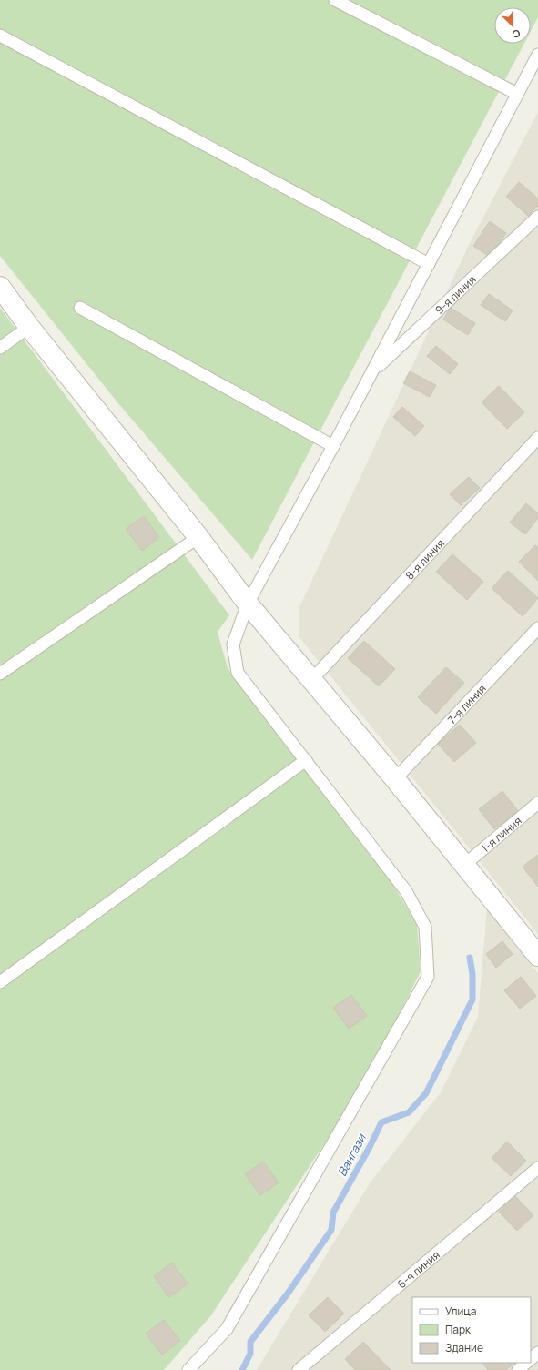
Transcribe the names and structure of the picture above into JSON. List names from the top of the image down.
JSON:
{
  "streets": {
    "lane": [
      "9-я линия",
      "8-я линия",
      "7-я линия",
      "1-я линия",
      "6-я линия"
    ]
  },
  "water": ["Вангази"],
  "legend": ["Улица", "Парк", "Здание"],
  "north": "bottom right"
}
